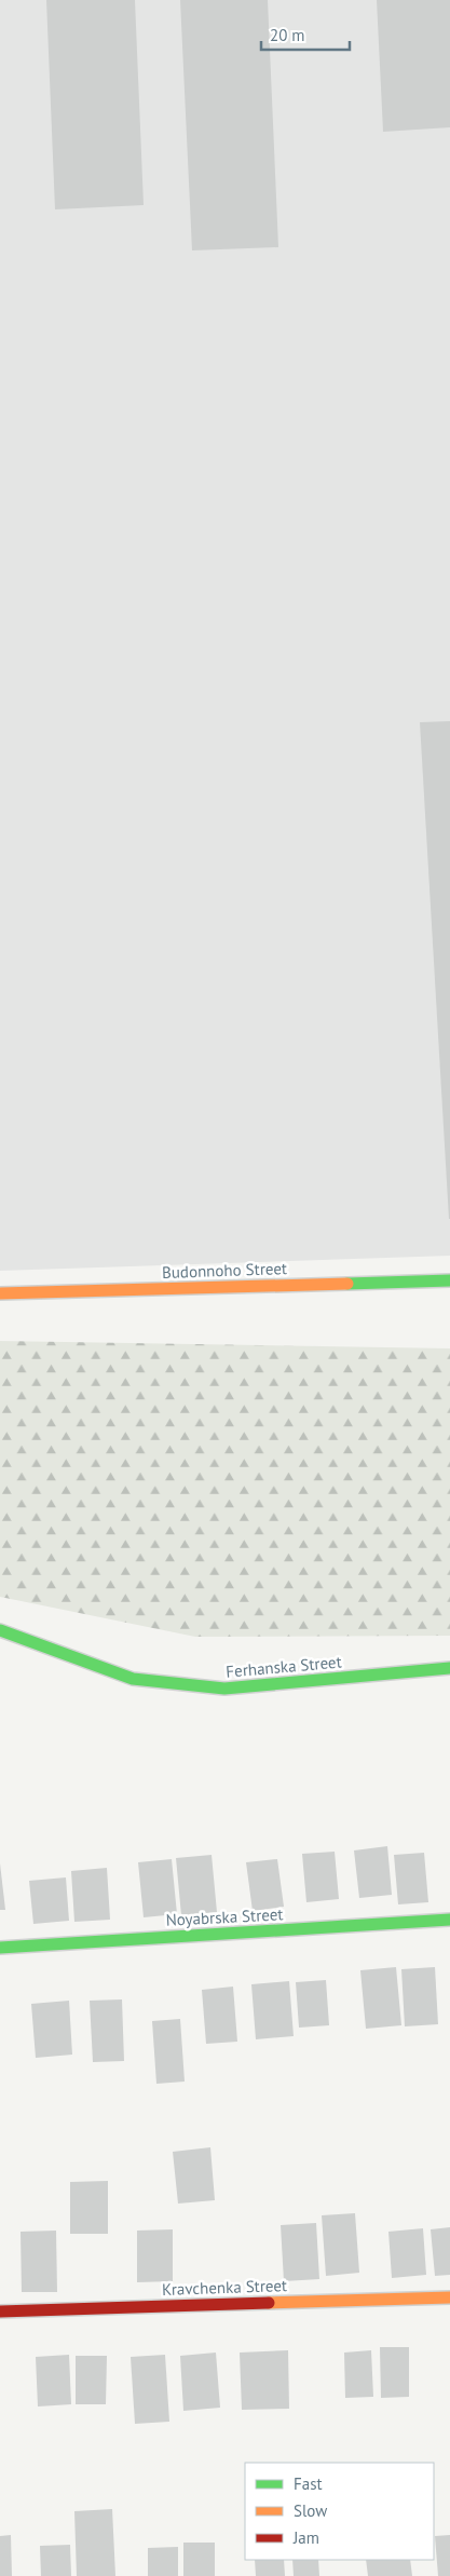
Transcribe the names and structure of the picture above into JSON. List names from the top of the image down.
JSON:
{
  "streets": {
    "street": [
      "Budonnoho Street",
      "Ferhanska Street",
      "Noyabrska Street",
      "Kravchenka Street"
    ]
  },
  "legend": ["Fast", "Slow", "Jam"],
  "scale_bar": "20 m"
}
